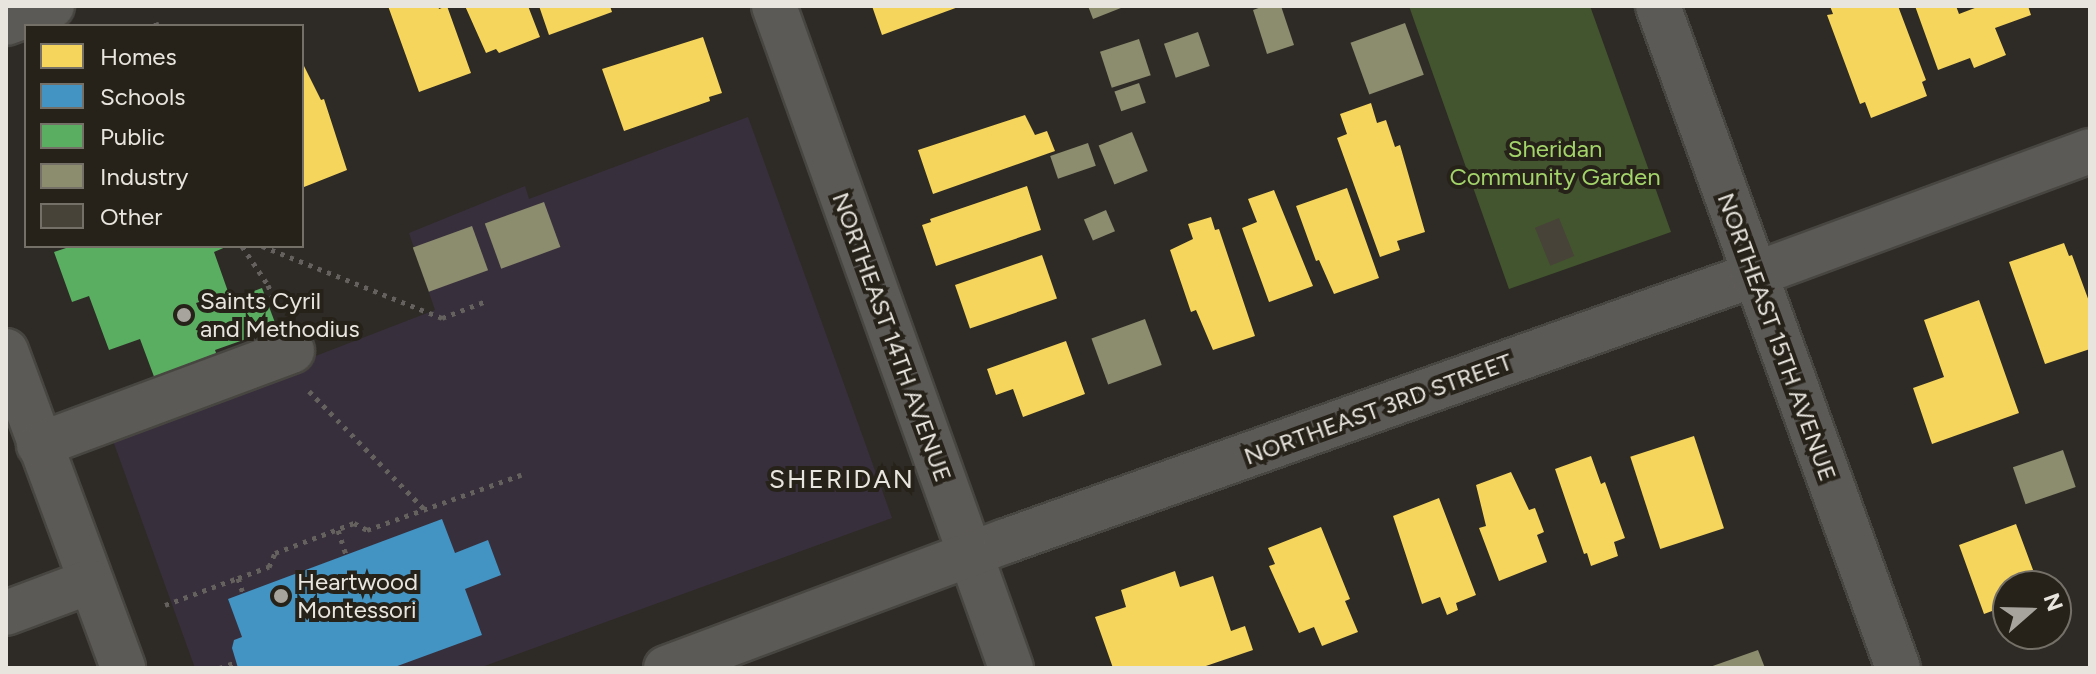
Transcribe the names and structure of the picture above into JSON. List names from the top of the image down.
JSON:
{
  "streets": {
    "street": ["NORTHEAST 14TH AVENUE", "NORTHEAST 15TH AVENUE", "NORTHEAST 3RD STREET"]
  },
  "crossings": [
    ["NORTHEAST 14TH AVENUE", "NORTHEAST 3RD STREET"],
    ["NORTHEAST 15TH AVENUE", "NORTHEAST 3RD STREET"]
  ],
  "districts": ["SHERIDAN"],
  "parks": ["Sheridan Community Garden"],
  "places": ["Saints Cyril and Methodius", "Heartwood Montessori"],
  "legend": [
    "Homes",
    "Schools",
    "Public",
    "Industry",
    "Other"
  ],
  "north": "right"
}
